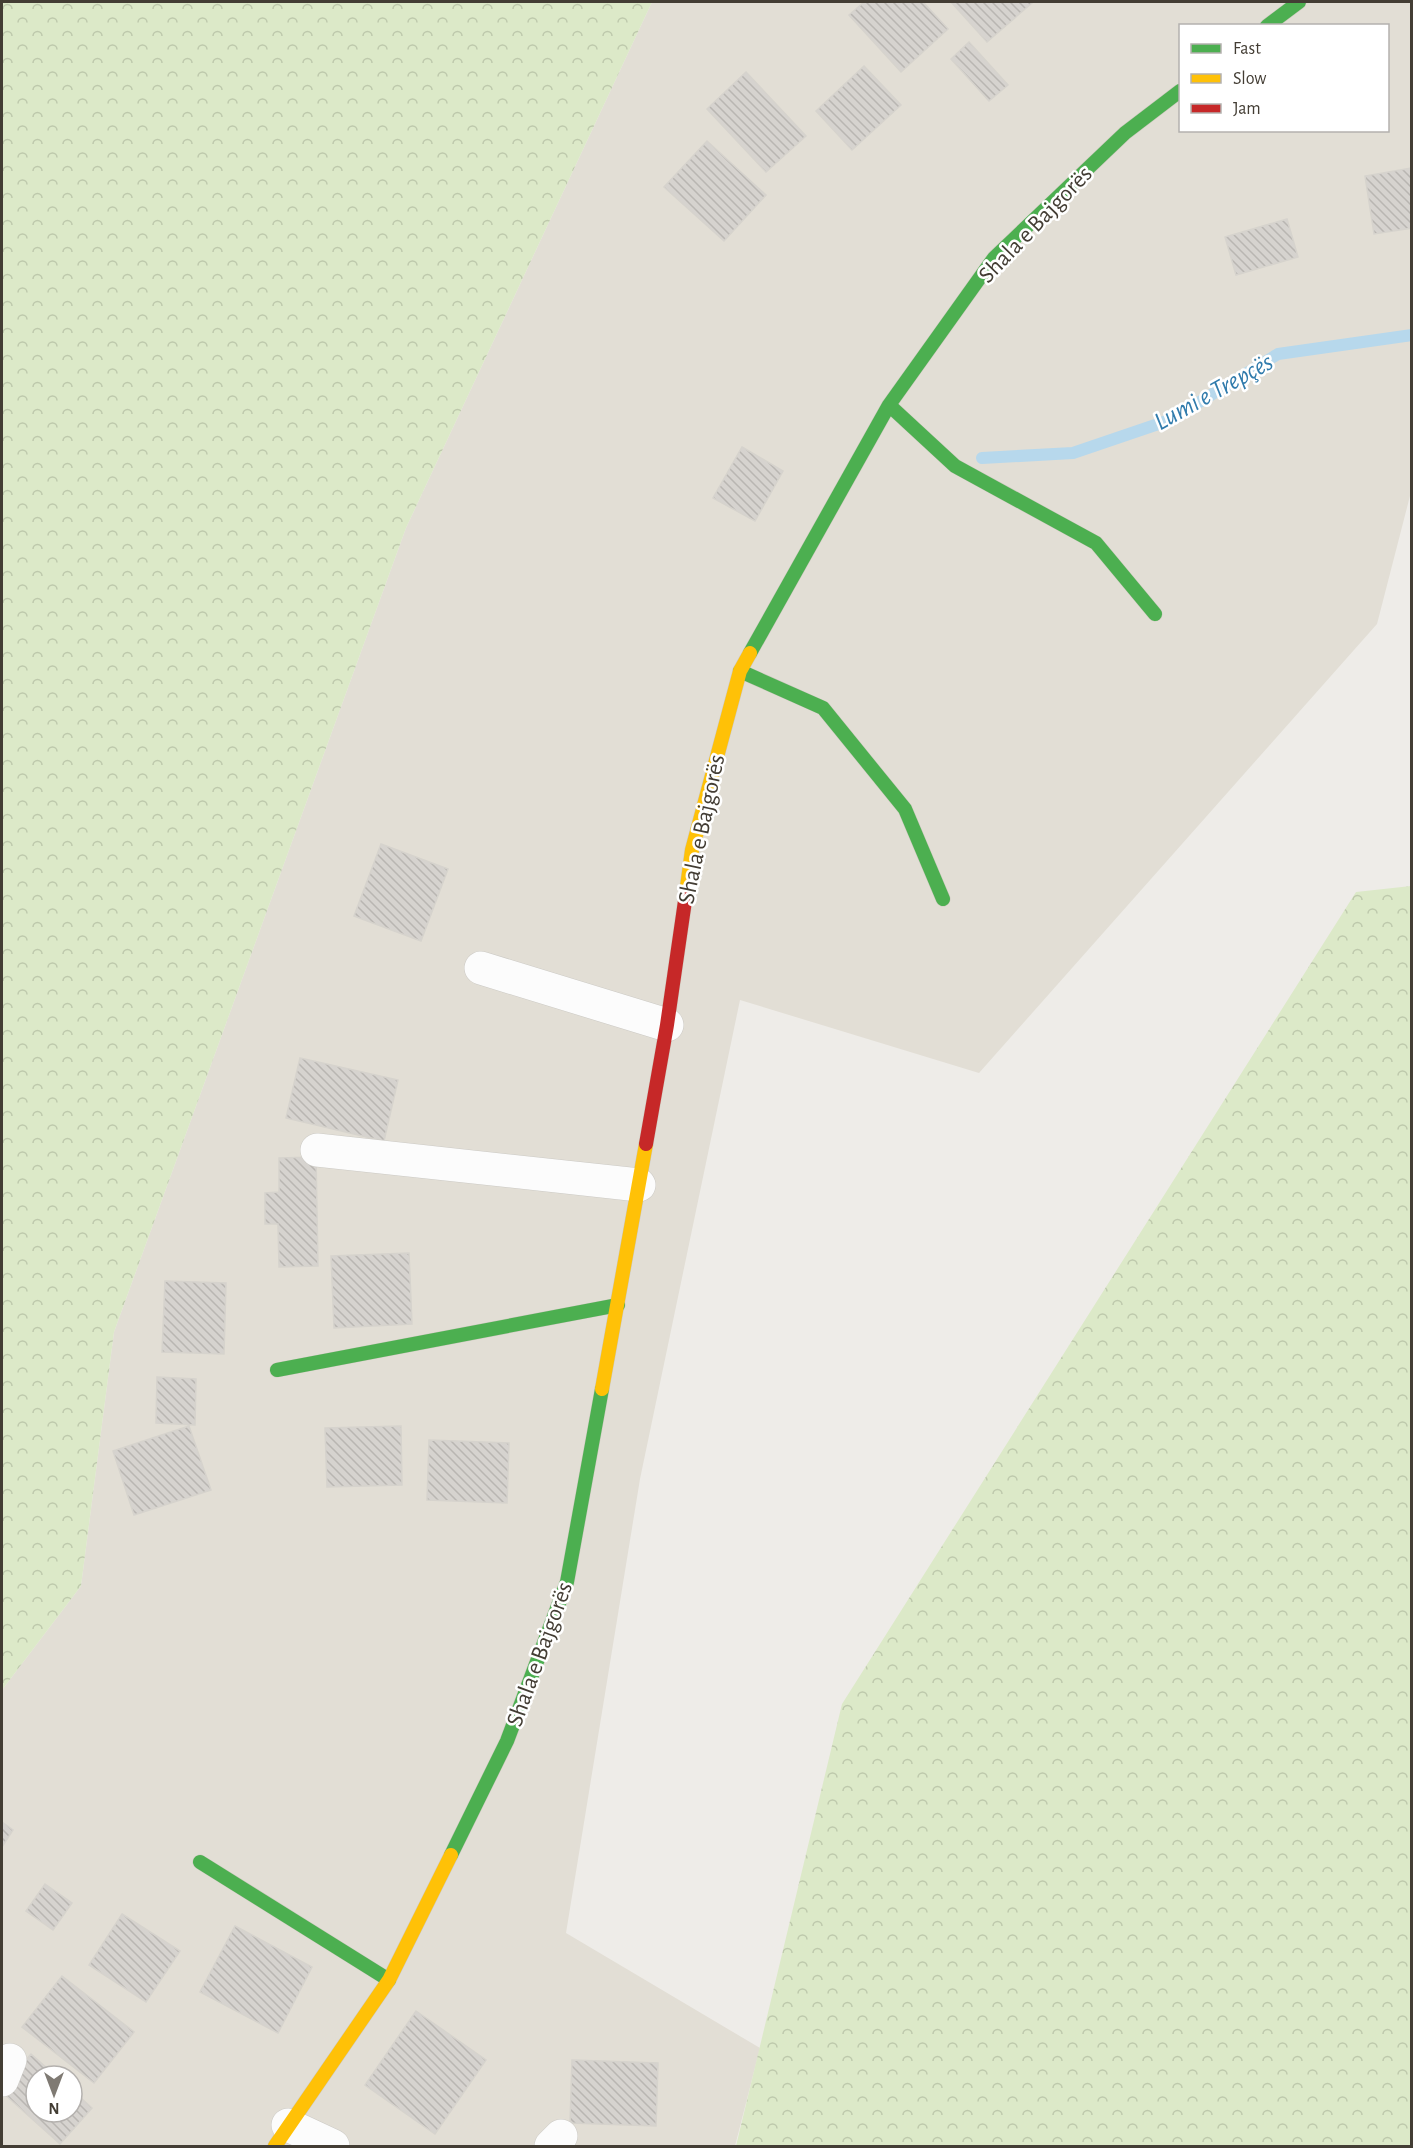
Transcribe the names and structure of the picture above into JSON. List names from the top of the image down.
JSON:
{
  "streets": {
    "main road": ["Shala e Bajgorës"]
  },
  "water": ["Lumi e Trepçës"],
  "legend": ["Fast", "Slow", "Jam"],
  "north": "bottom"
}
